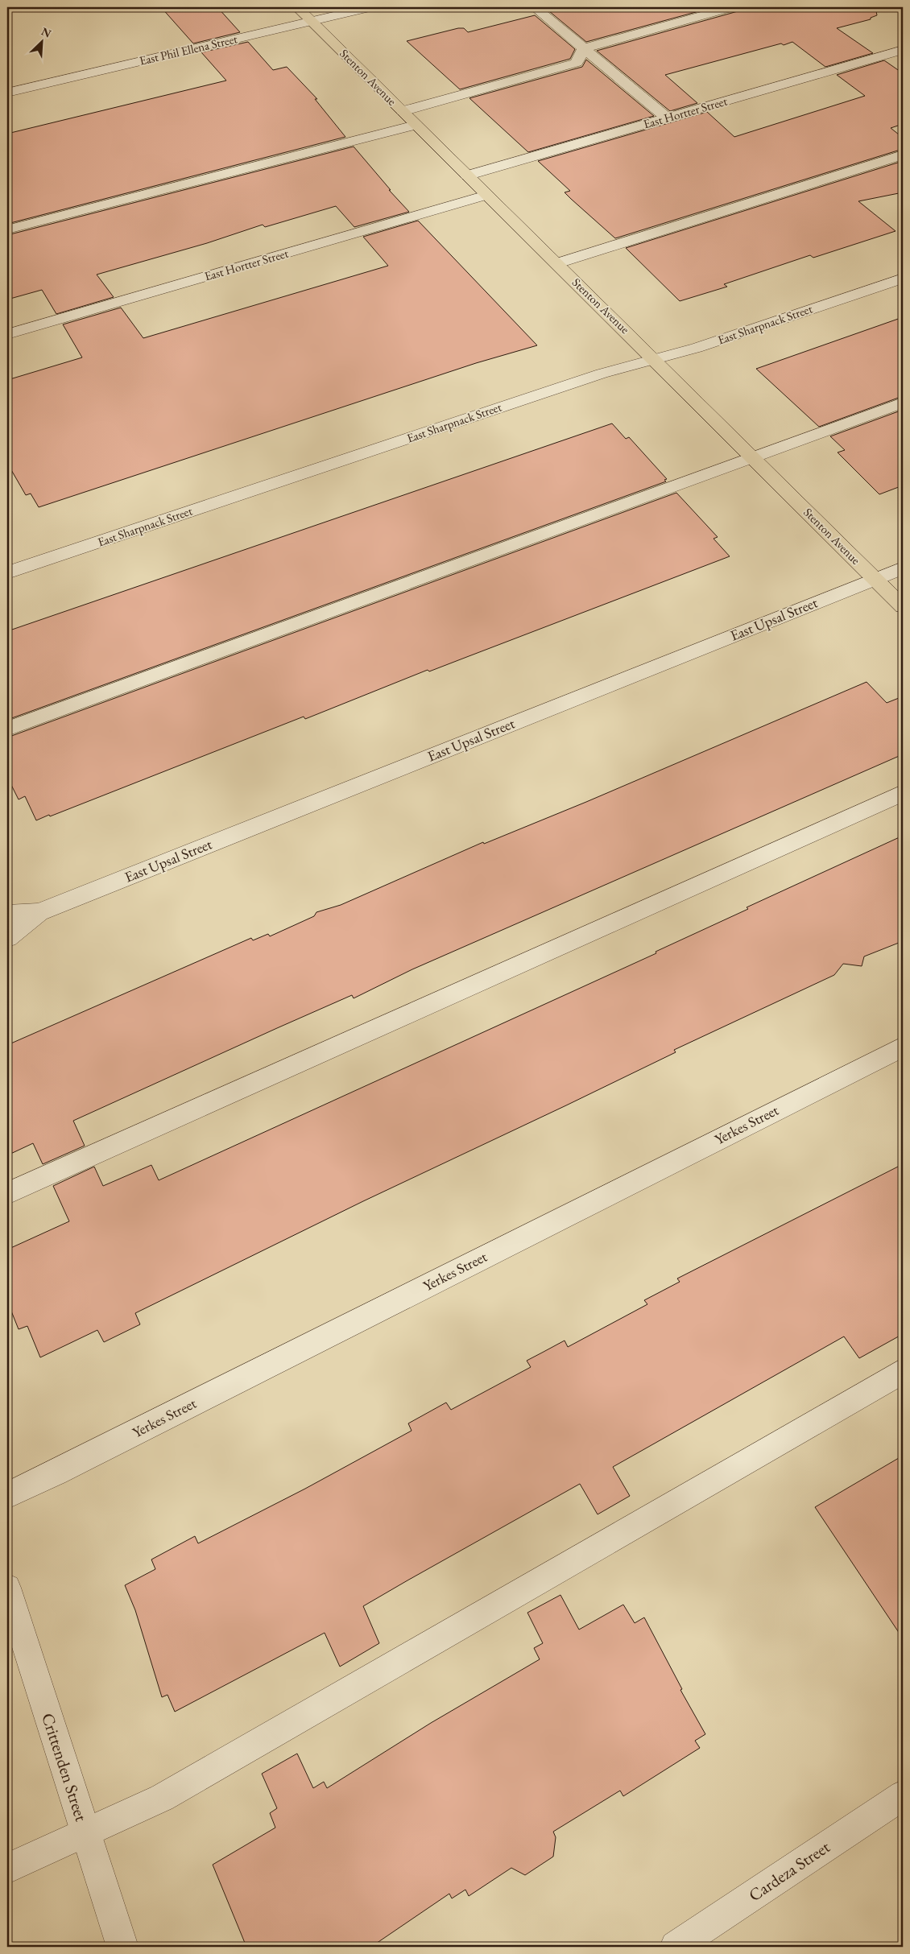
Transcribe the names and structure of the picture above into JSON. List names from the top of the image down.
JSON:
{
  "streets": {
    "main road": ["Stenton Avenue"],
    "street": [
      "East Phil Ellena Street",
      "East Hortter Street",
      "East Sharpnack Street",
      "East Upsal Street",
      "Yerkes Street",
      "Crittenden Street",
      "Cardeza Street"
    ]
  },
  "crossings": [
    ["East Phil Ellena Street", "Stenton Avenue"],
    ["Stenton Avenue", "East Hortter Street"],
    ["Stenton Avenue", "East Sharpnack Street"],
    ["Stenton Avenue", "East Upsal Street"]
  ],
  "north": "top right"
}
